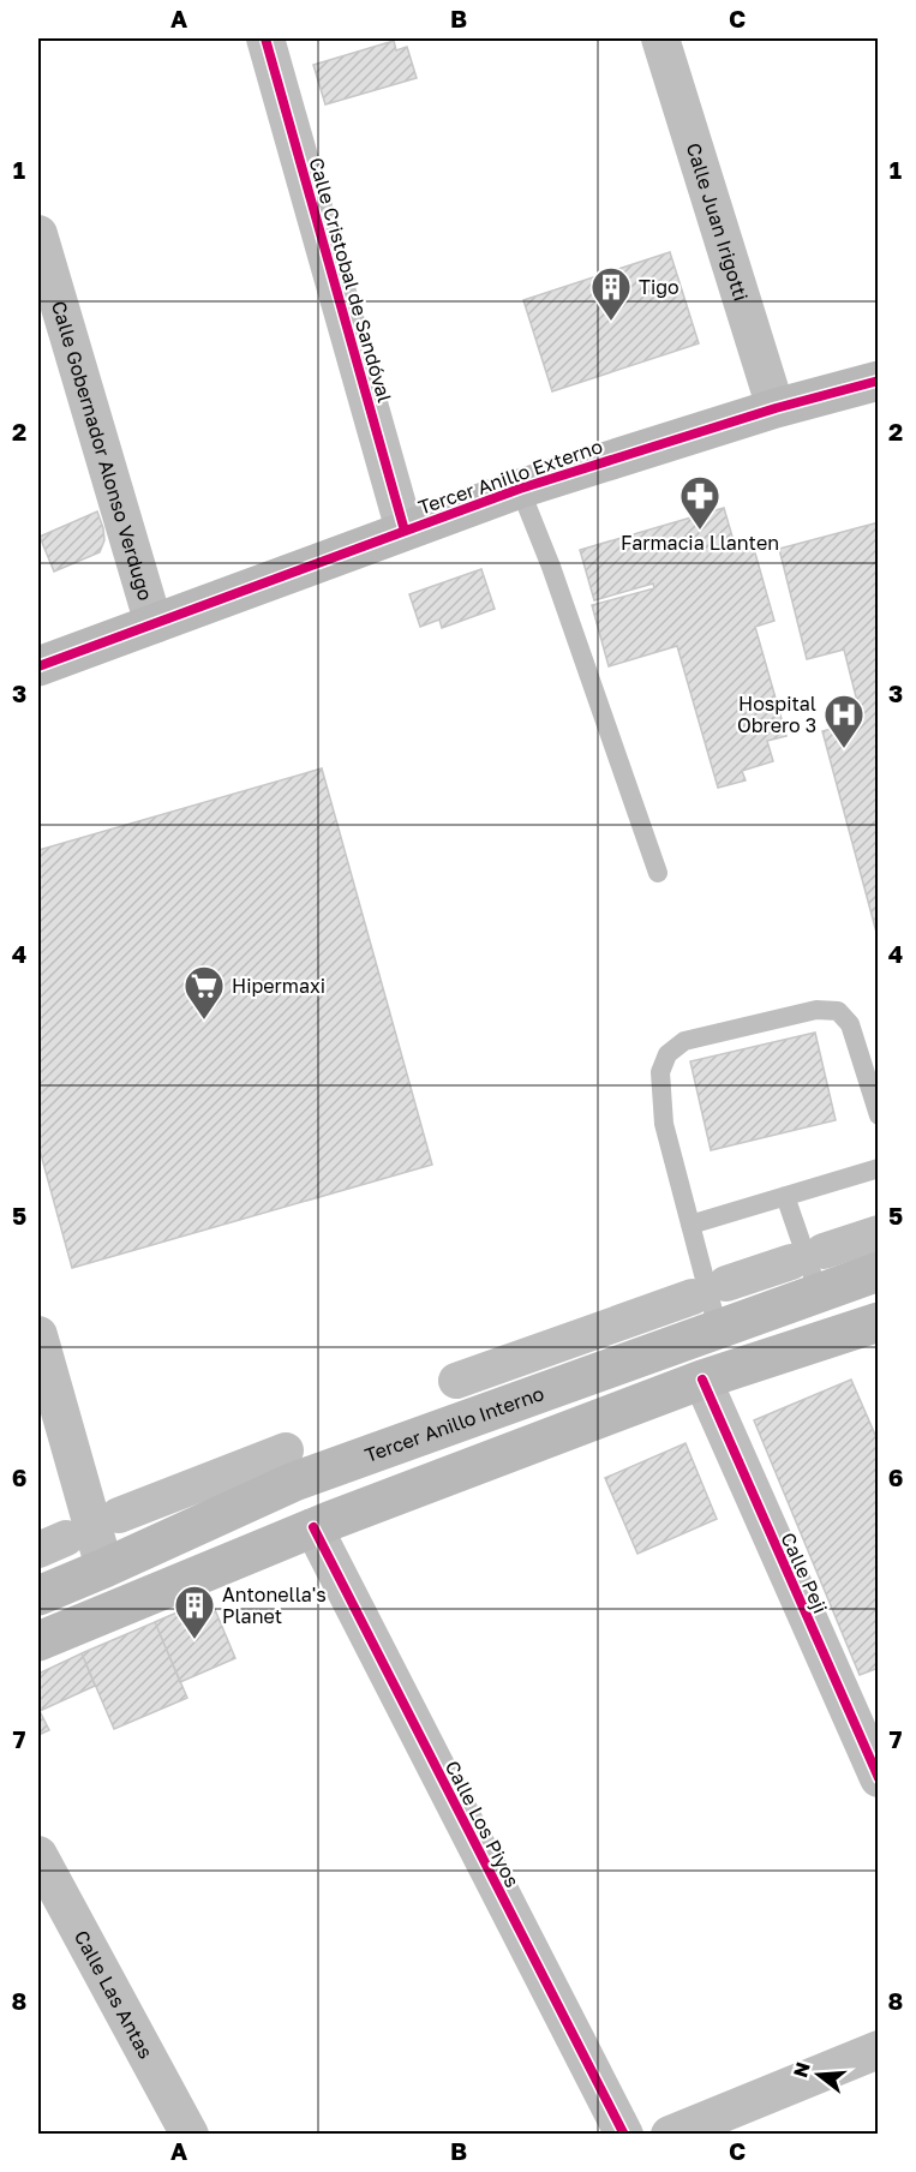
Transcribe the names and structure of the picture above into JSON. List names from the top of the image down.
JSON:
{
  "streets": {
    "main road": ["Tercer Anillo Externo", "Tercer Anillo Interno"],
    "street": [
      "Calle Juan Irigotti",
      "Calle Cristobal de Sandóval",
      "Calle Gobernador Alonso Verdugo",
      "Calle Peji",
      "Calle Los Piyos",
      "Calle Las Antas"
    ]
  },
  "crossings": [
    ["Calle Juan Irigotti", "Tercer Anillo Externo"],
    ["Calle Cristobal de Sandóval", "Tercer Anillo Externo"],
    ["Calle Gobernador Alonso Verdugo", "Tercer Anillo Externo"]
  ],
  "places": {
    "building": ["Tigo", "Antonella's Planet"],
    "pharmacy": ["Farmacia Llanten"],
    "hospital": ["Hospital Obrero 3"],
    "supermarket": ["Hipermaxi"]
  },
  "north": "left",
  "grid": {
    "columns": ["A", "B", "C"],
    "rows": [
      "1",
      "2",
      "3",
      "4",
      "5",
      "6",
      "7",
      "8"
    ]
  }
}
